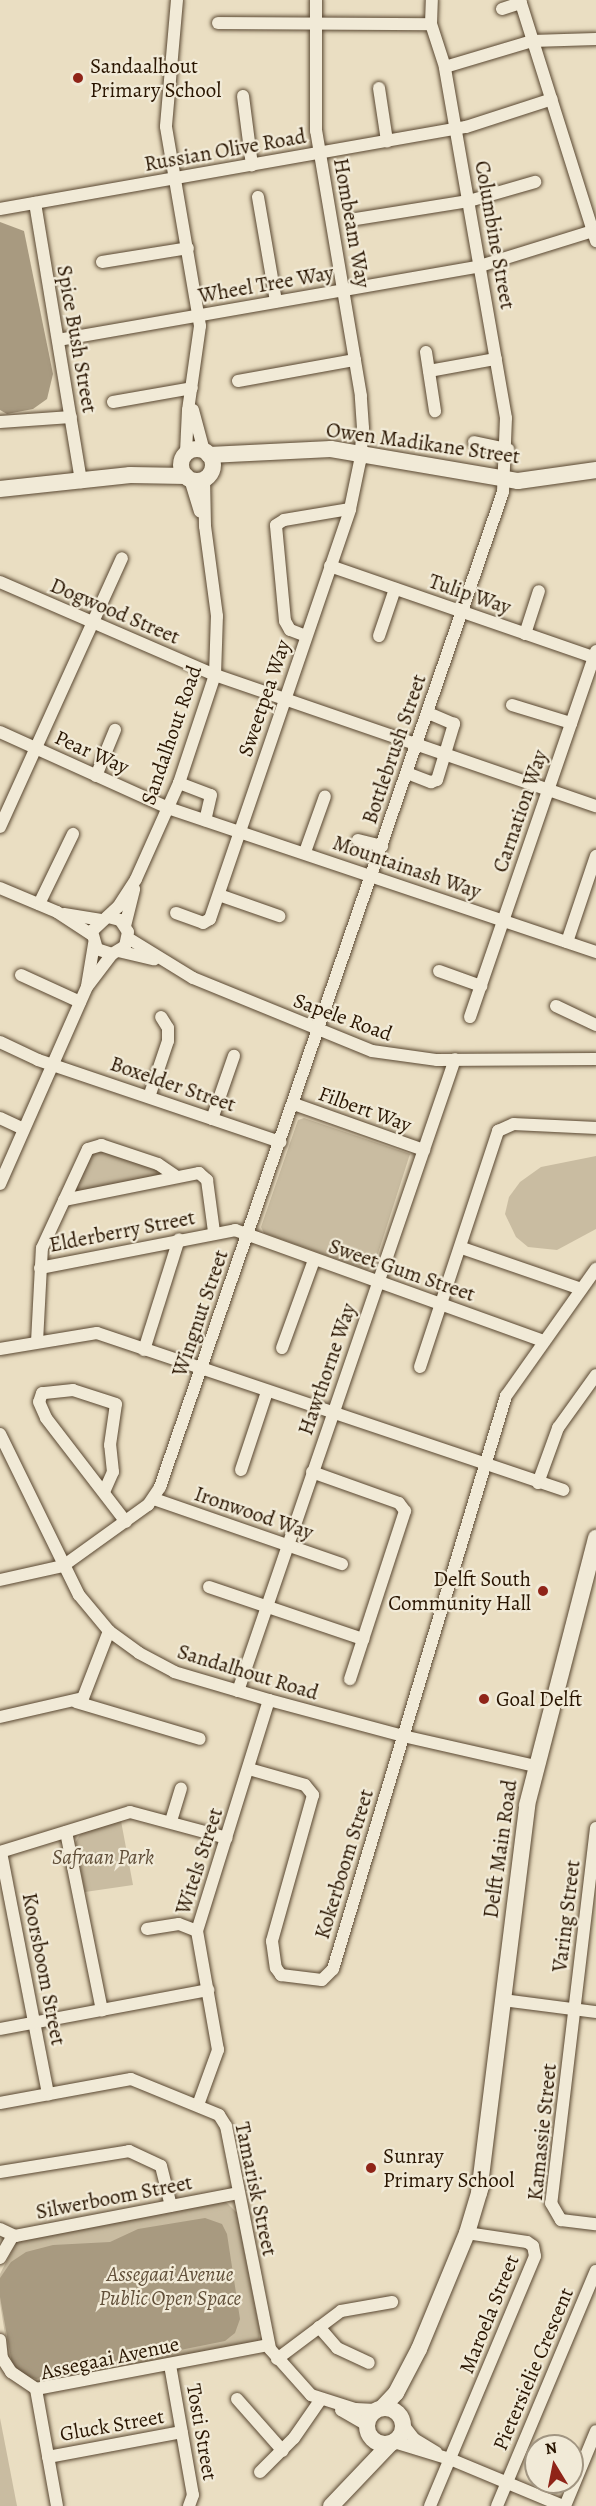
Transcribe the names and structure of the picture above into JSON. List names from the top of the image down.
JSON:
{
  "streets": {
    "street": [
      "Russian Olive Road",
      "Hombeam Way",
      "Columbine Street",
      "Wheel Tree Way",
      "Spice Bush Street",
      "Owen Madikane Street",
      "Tulip Way",
      "Dogwood Street",
      "Sweetpea Way",
      "Sandalhout Road",
      "Bottlebrush Street",
      "Pear Way",
      "Carnation Way",
      "Mountainash Way",
      "Sapele Road",
      "Boxelder Street",
      "Filbert Way",
      "Elderberry Street",
      "Sweet Gum Street",
      "Wingnut Street",
      "Hawthorne Way",
      "Ironwood Way",
      "Delft Main Road",
      "Witels Street",
      "Kokerboom Street",
      "Varing Street",
      "Koorsboom Street",
      "Kamassie Street",
      "Tamarisk Street",
      "Silwerboom Street",
      "Maroela Street",
      "Assegaai Avenue",
      "Pietersielie Crescent",
      "Gluck Street",
      "Tosti Street"
    ]
  },
  "crossings": [
    ["Russian Olive Road", "Hombeam Way"],
    ["Russian Olive Road", "Columbine Street"],
    ["Russian Olive Road", "Spice Bush Street"],
    ["Hombeam Way", "Wheel Tree Way"],
    ["Hombeam Way", "Owen Madikane Street"],
    ["Hombeam Way", "Sweetpea Way"],
    ["Columbine Street", "Wheel Tree Way"],
    ["Columbine Street", "Owen Madikane Street"],
    ["Columbine Street", "Bottlebrush Street"],
    ["Wheel Tree Way", "Spice Bush Street"],
    ["Spice Bush Street", "Owen Madikane Street"],
    ["Owen Madikane Street", "Sweetpea Way"],
    ["Owen Madikane Street", "Sandalhout Road"],
    ["Owen Madikane Street", "Bottlebrush Street"],
    ["Tulip Way", "Sweetpea Way"],
    ["Tulip Way", "Bottlebrush Street"],
    ["Tulip Way", "Carnation Way"],
    ["Dogwood Street", "Sweetpea Way"],
    ["Dogwood Street", "Sandalhout Road"],
    ["Dogwood Street", "Bottlebrush Street"],
    ["Dogwood Street", "Carnation Way"],
    ["Sweetpea Way", "Mountainash Way"],
    ["Sandalhout Road", "Pear Way"],
    ["Sandalhout Road", "Mountainash Way"],
    ["Sandalhout Road", "Sapele Road"],
    ["Sandalhout Road", "Hawthorne Way"],
    ["Sandalhout Road", "Delft Main Road"],
    ["Sandalhout Road", "Witels Street"],
    ["Sandalhout Road", "Kokerboom Street"],
    ["Bottlebrush Street", "Mountainash Way"],
    ["Bottlebrush Street", "Sapele Road"],
    ["Bottlebrush Street", "Wingnut Street"],
    ["Pear Way", "Mountainash Way"],
    ["Carnation Way", "Mountainash Way"],
    ["Sapele Road", "Wingnut Street"],
    ["Sapele Road", "Hawthorne Way"],
    ["Boxelder Street", "Wingnut Street"],
    ["Filbert Way", "Wingnut Street"],
    ["Filbert Way", "Hawthorne Way"],
    ["Elderberry Street", "Sweet Gum Street"],
    ["Elderberry Street", "Wingnut Street"],
    ["Sweet Gum Street", "Wingnut Street"],
    ["Sweet Gum Street", "Hawthorne Way"],
    ["Sweet Gum Street", "Kokerboom Street"],
    ["Wingnut Street", "Ironwood Way"],
    ["Hawthorne Way", "Ironwood Way"],
    ["Delft Main Road", "Tamarisk Street"],
    ["Delft Main Road", "Maroela Street"],
    ["Witels Street", "Kokerboom Street"],
    ["Witels Street", "Tamarisk Street"],
    ["Varing Street", "Kamassie Street"],
    ["Koorsboom Street", "Tamarisk Street"],
    ["Tamarisk Street", "Silwerboom Street"],
    ["Tamarisk Street", "Assegaai Avenue"],
    ["Assegaai Avenue", "Gluck Street"],
    ["Assegaai Avenue", "Tosti Street"],
    ["Gluck Street", "Tosti Street"]
  ],
  "parks": ["Safraan Park", "Assegaai Avenue Public Open Space"],
  "places": [
    "Sandaalhout Primary School",
    "Delft South Community Hall",
    "Goal Delft",
    "Sunray Primary School"
  ],
  "north": "top"
}
